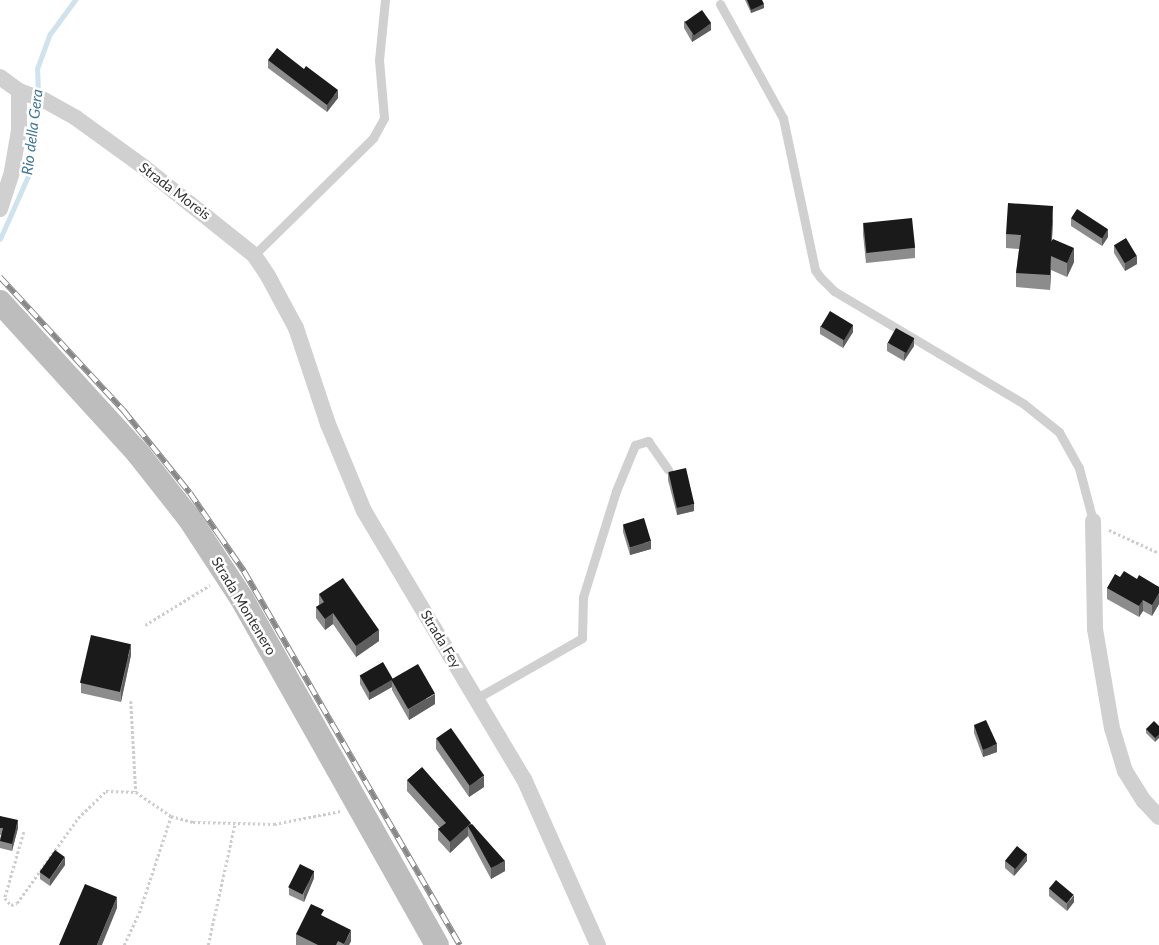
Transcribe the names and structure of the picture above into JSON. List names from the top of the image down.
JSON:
{
  "streets": {
    "main road": ["Strada Montenero"],
    "street": ["Strada Moreis", "Strada Fey"]
  },
  "crossings": [
    ["Strada Moreis", "Strada Fey"]
  ],
  "water": ["Rio della Gera"]
}
